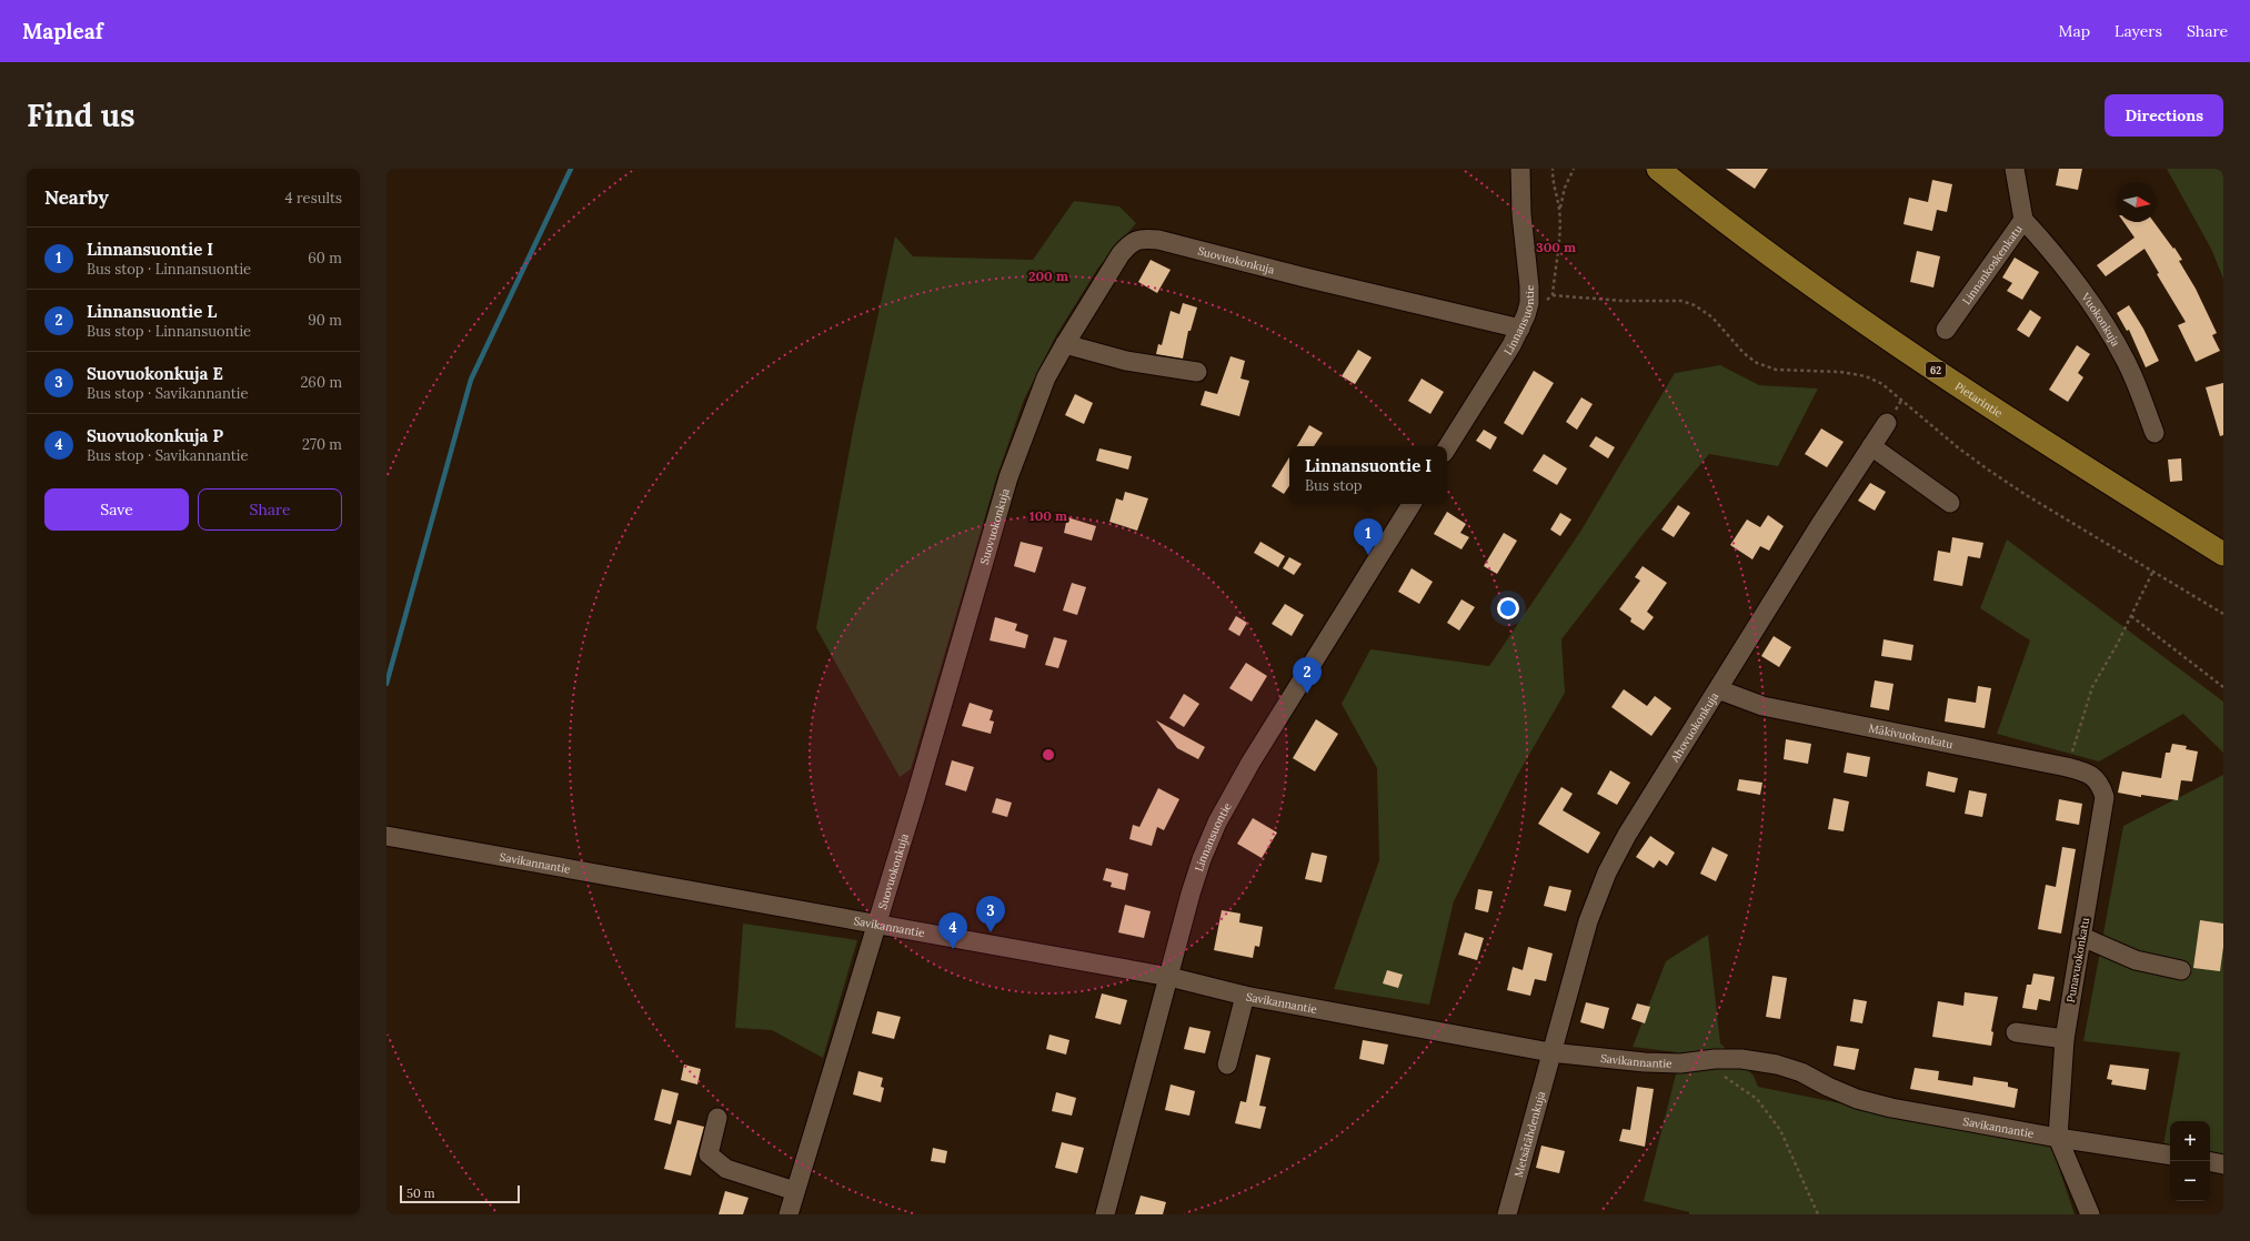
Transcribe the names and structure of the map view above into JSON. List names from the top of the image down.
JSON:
{
  "streets": {
    "main road": ["62", "Pietarintie"],
    "street": [
      "Suovuokonkuja",
      "Linnankoskenkatu",
      "Linnansuontie",
      "Vuokonkuja",
      "Ahovuokonkuja",
      "Mäkivuokonkatu",
      "Savikannantie",
      "Punavuokonkatu",
      "Metsätähdenkuja"
    ]
  },
  "crossings": [
    ["Suovuokonkuja", "Linnansuontie"],
    ["Suovuokonkuja", "Savikannantie"],
    ["Linnankoskenkatu", "Vuokonkuja"],
    ["Linnansuontie", "Savikannantie"],
    ["Ahovuokonkuja", "Mäkivuokonkatu"],
    ["Ahovuokonkuja", "Savikannantie"],
    ["Ahovuokonkuja", "Metsätähdenkuja"],
    ["Mäkivuokonkatu", "Punavuokonkatu"],
    ["Savikannantie", "Punavuokonkatu"],
    ["Savikannantie", "Metsätähdenkuja"]
  ],
  "scale_bar": "50 m",
  "north": "right",
  "page": {
    "header": "Mapleaf",
    "nav": ["Map", "Layers", "Share"],
    "buttons": [
      "Directions",
      ["Save", "Share"]
    ],
    "title": "Find us",
    "heading": ["Nearby", "4 results"],
    "list": [
      {
        "mark": "1",
        "name": "Linnansuontie I",
        "note": "Bus stop · Linnansuontie",
        "value": "60 m"
      },
      {
        "mark": "2",
        "name": "Linnansuontie L",
        "note": "Bus stop · Linnansuontie",
        "value": "90 m"
      },
      {
        "mark": "3",
        "name": "Suovuokonkuja E",
        "note": "Bus stop · Savikannantie",
        "value": "260 m"
      },
      {
        "mark": "4",
        "name": "Suovuokonkuja P",
        "note": "Bus stop · Savikannantie",
        "value": "270 m"
      }
    ],
    "popup": ["Linnansuontie I", "Bus stop"],
    "pins": [
      "1",
      "2",
      "3",
      "4"
    ],
    "map_buttons": ["+", "−"],
    "scale": "50 m"
  },
  "rings": ["300 m", "200 m", "100 m"]
}
